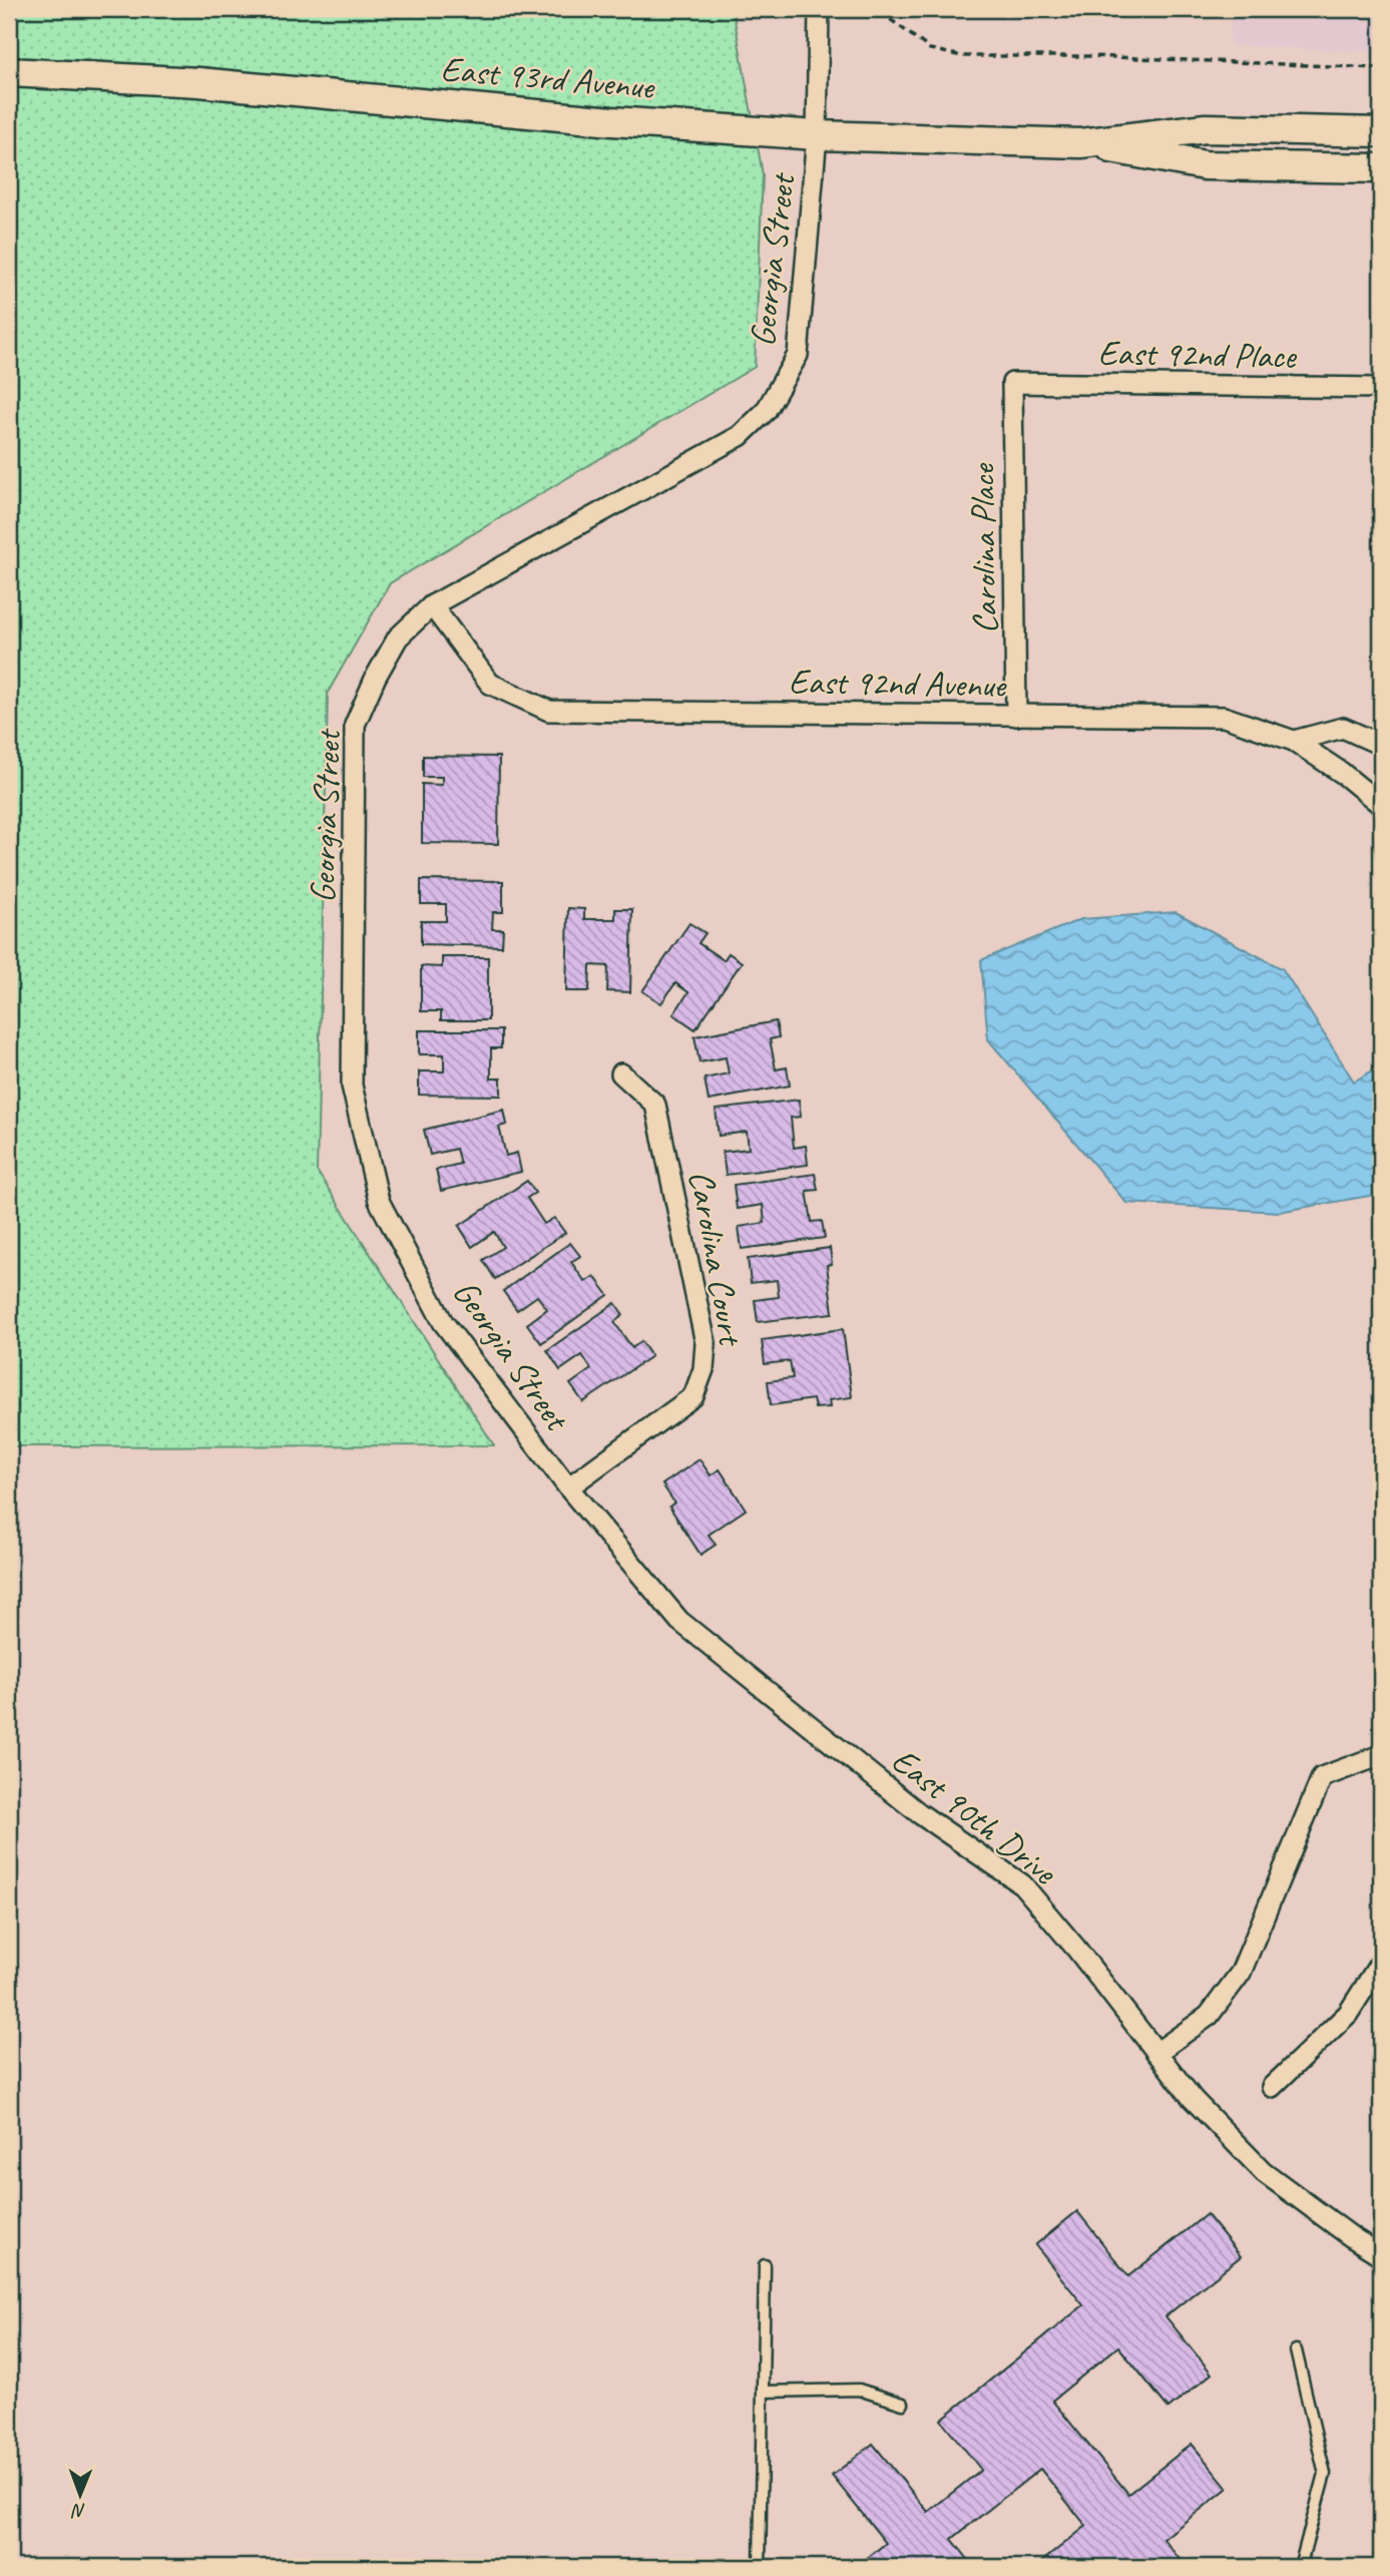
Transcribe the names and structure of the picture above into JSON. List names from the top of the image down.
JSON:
{
  "streets": {
    "street": [
      "East 93rd Avenue",
      "Georgia Street",
      "East 92nd Place",
      "Carolina Place",
      "East 92nd Avenue",
      "Carolina Court",
      "East 90th Drive"
    ]
  },
  "crossings": [
    ["East 93rd Avenue", "Georgia Street"],
    ["Georgia Street", "East 92nd Avenue"],
    ["Georgia Street", "Carolina Court"],
    ["Georgia Street", "East 90th Drive"],
    ["East 92nd Place", "Carolina Place"],
    ["Carolina Place", "East 92nd Avenue"]
  ],
  "north": "bottom"
}
